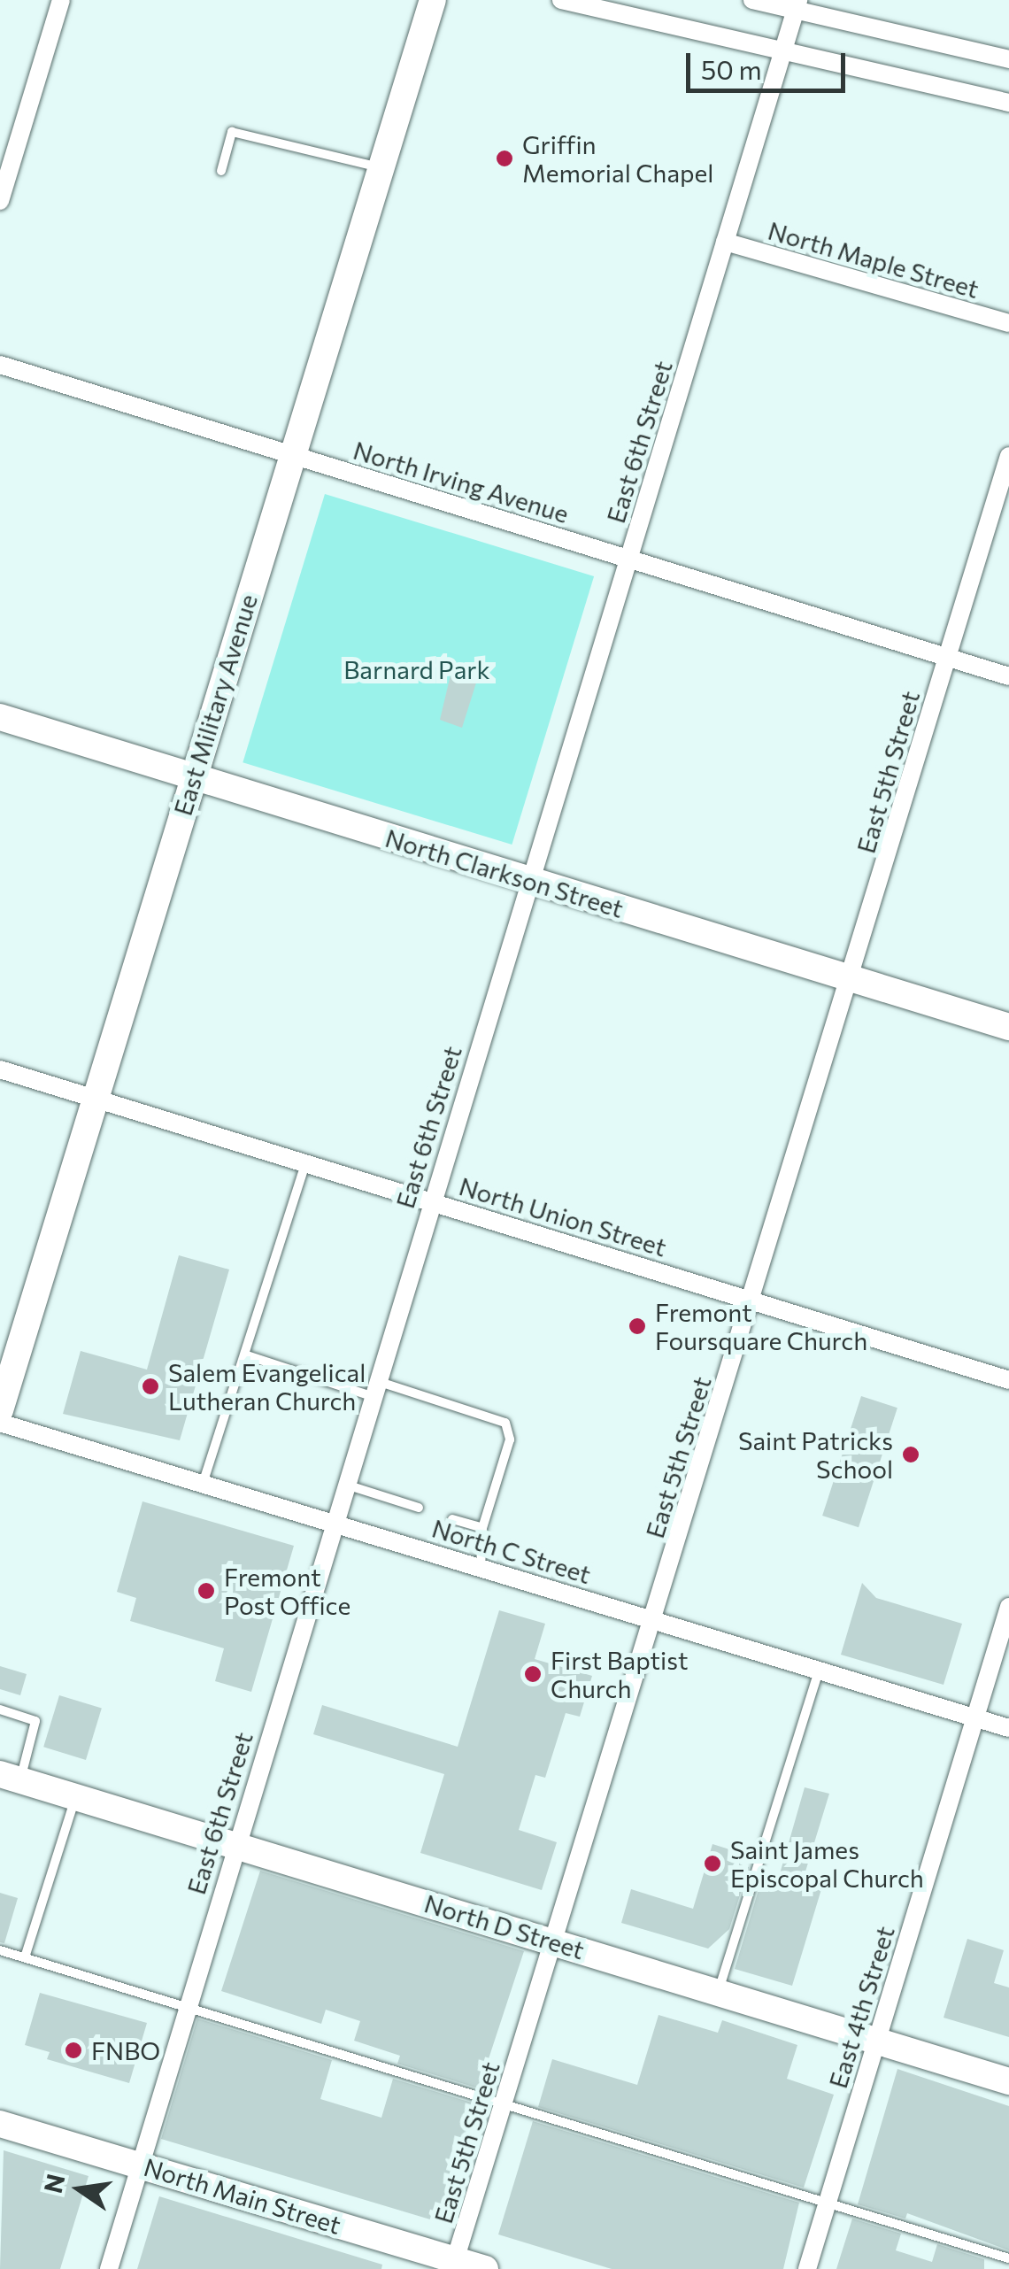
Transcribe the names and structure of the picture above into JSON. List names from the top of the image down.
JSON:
{
  "streets": {
    "main road": [
      "East Military Avenue",
      "North Clarkson Street",
      "North D Street",
      "North Main Street"
    ],
    "street": [
      "North Maple Street",
      "East 6th Street",
      "North Irving Avenue",
      "East 5th Street",
      "North Union Street",
      "North C Street",
      "East 4th Street"
    ]
  },
  "crossings": [
    ["North Maple Street", "East 6th Street"],
    ["East 6th Street", "North Irving Avenue"],
    ["East 6th Street", "North Clarkson Street"],
    ["East 6th Street", "North Union Street"],
    ["East 6th Street", "North C Street"],
    ["East 6th Street", "North D Street"],
    ["East 6th Street", "North Main Street"],
    ["North Irving Avenue", "East Military Avenue"],
    ["North Irving Avenue", "East 5th Street"],
    ["East Military Avenue", "North Clarkson Street"],
    ["East Military Avenue", "North Union Street"],
    ["East 5th Street", "North Clarkson Street"],
    ["East 5th Street", "North Union Street"],
    ["East 5th Street", "North C Street"],
    ["East 5th Street", "North D Street"],
    ["East 5th Street", "North Main Street"],
    ["North C Street", "East 4th Street"],
    ["North D Street", "East 4th Street"]
  ],
  "parks": ["Barnard Park"],
  "places": [
    "Griffin Memorial Chapel",
    "Fremont Foursquare Church",
    "Salem Evangelical Lutheran Church",
    "Saint Patricks School",
    "Fremont Post Office",
    "First Baptist Church",
    "Saint James Episcopal Church",
    "FNBO"
  ],
  "scale_bar": "50 m",
  "north": "left"
}
